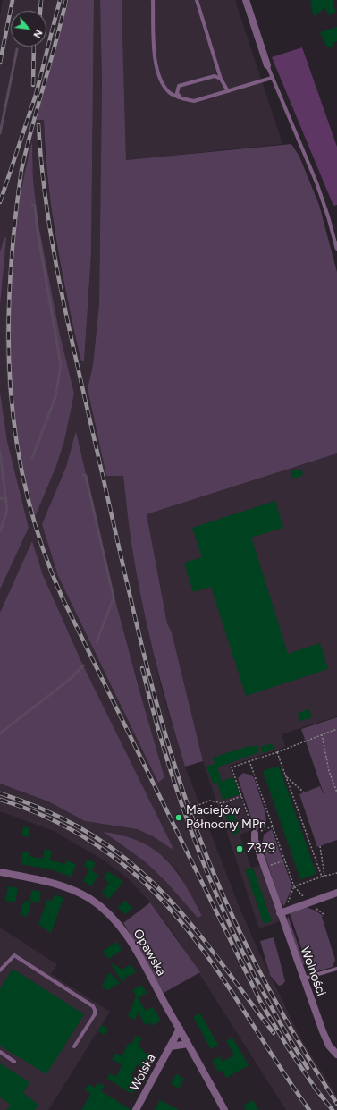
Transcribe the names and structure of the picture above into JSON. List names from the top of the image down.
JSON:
{
  "streets": {
    "street": ["Opawska", "Wolności", "Wolska"]
  },
  "crossings": [
    ["Opawska", "Wolska"]
  ],
  "places": ["Maciejów Północny MPn", "Z379"],
  "north": "bottom right"
}
